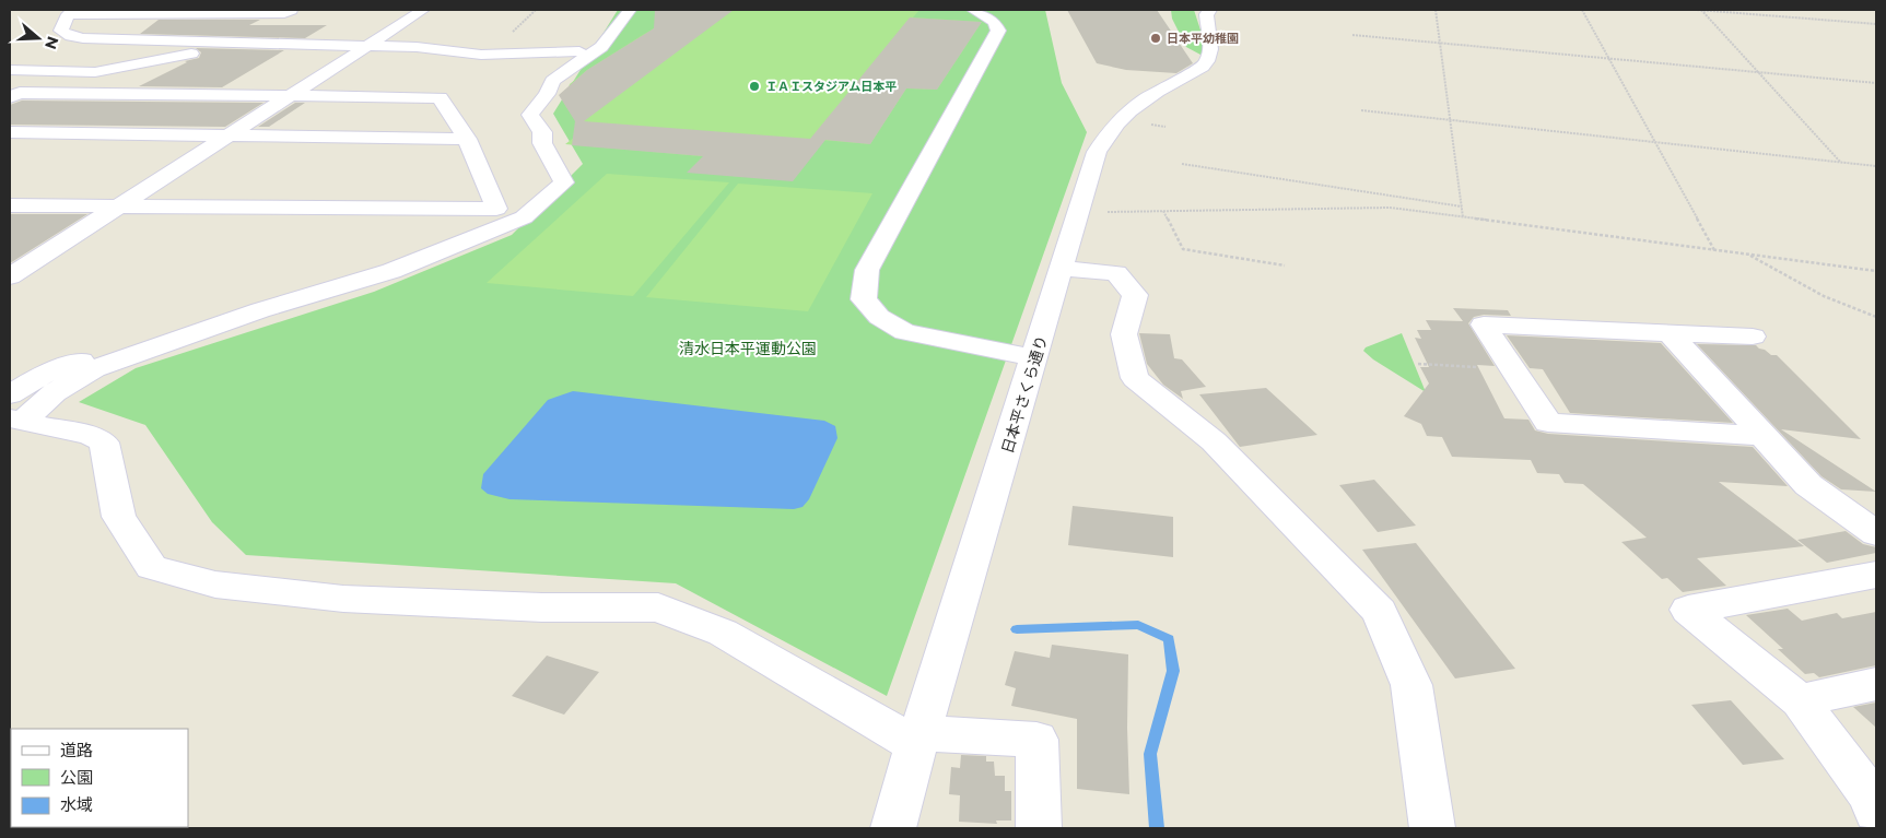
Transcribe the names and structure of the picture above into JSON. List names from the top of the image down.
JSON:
{
  "streets": {
    "street": ["日本平さくら通り"]
  },
  "parks": ["清水日本平運動公園"],
  "places": ["日本平幼稚園", "ＩＡＩスタジアム日本平"],
  "legend": ["道路", "公園", "水域"],
  "north": "right"
}
